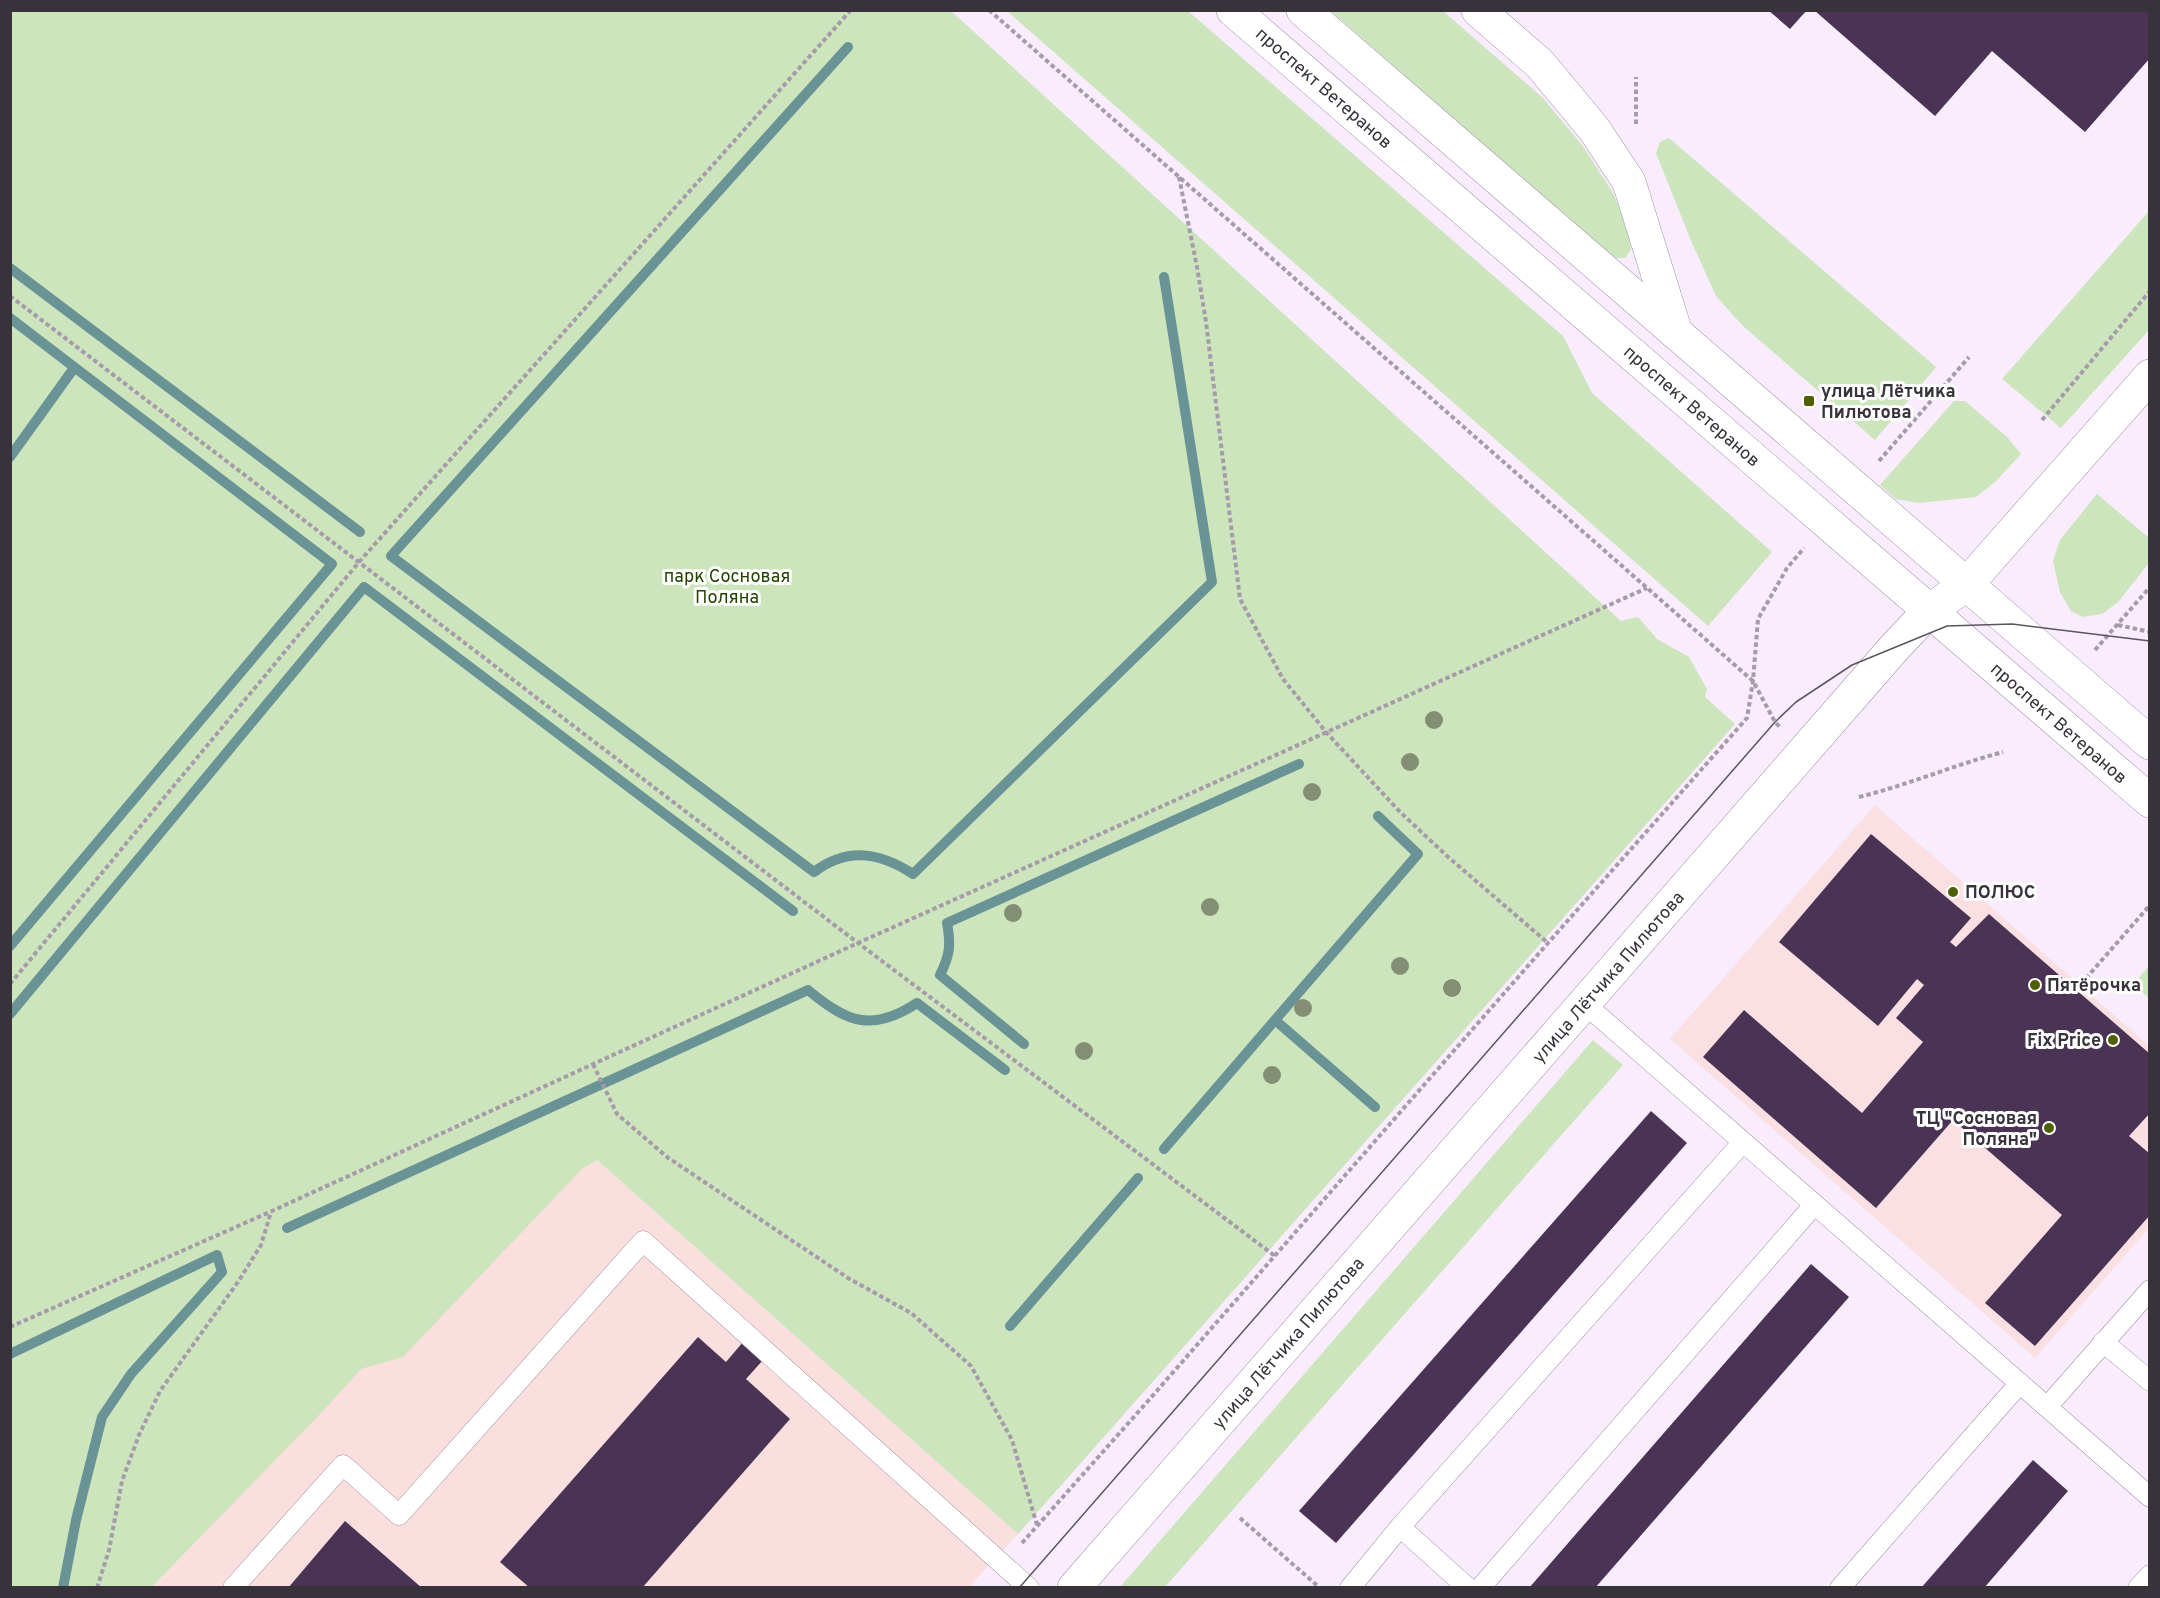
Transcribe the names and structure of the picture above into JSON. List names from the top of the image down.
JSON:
{
  "streets": {
    "main road": ["проспект Ветеранов", "улица Лётчика Пилютова"]
  },
  "crossings": [
    ["проспект Ветеранов", "улица Лётчика Пилютова"]
  ],
  "parks": ["парк Сосновая Поляна"],
  "places": {
    "transit": ["улица Лётчика Пилютова"],
    "other": [
      "ПОЛЮС",
      "Пятёрочка",
      "Fix Price",
      "ТЦ \"Сосновая Поляна\""
    ]
  }
}
